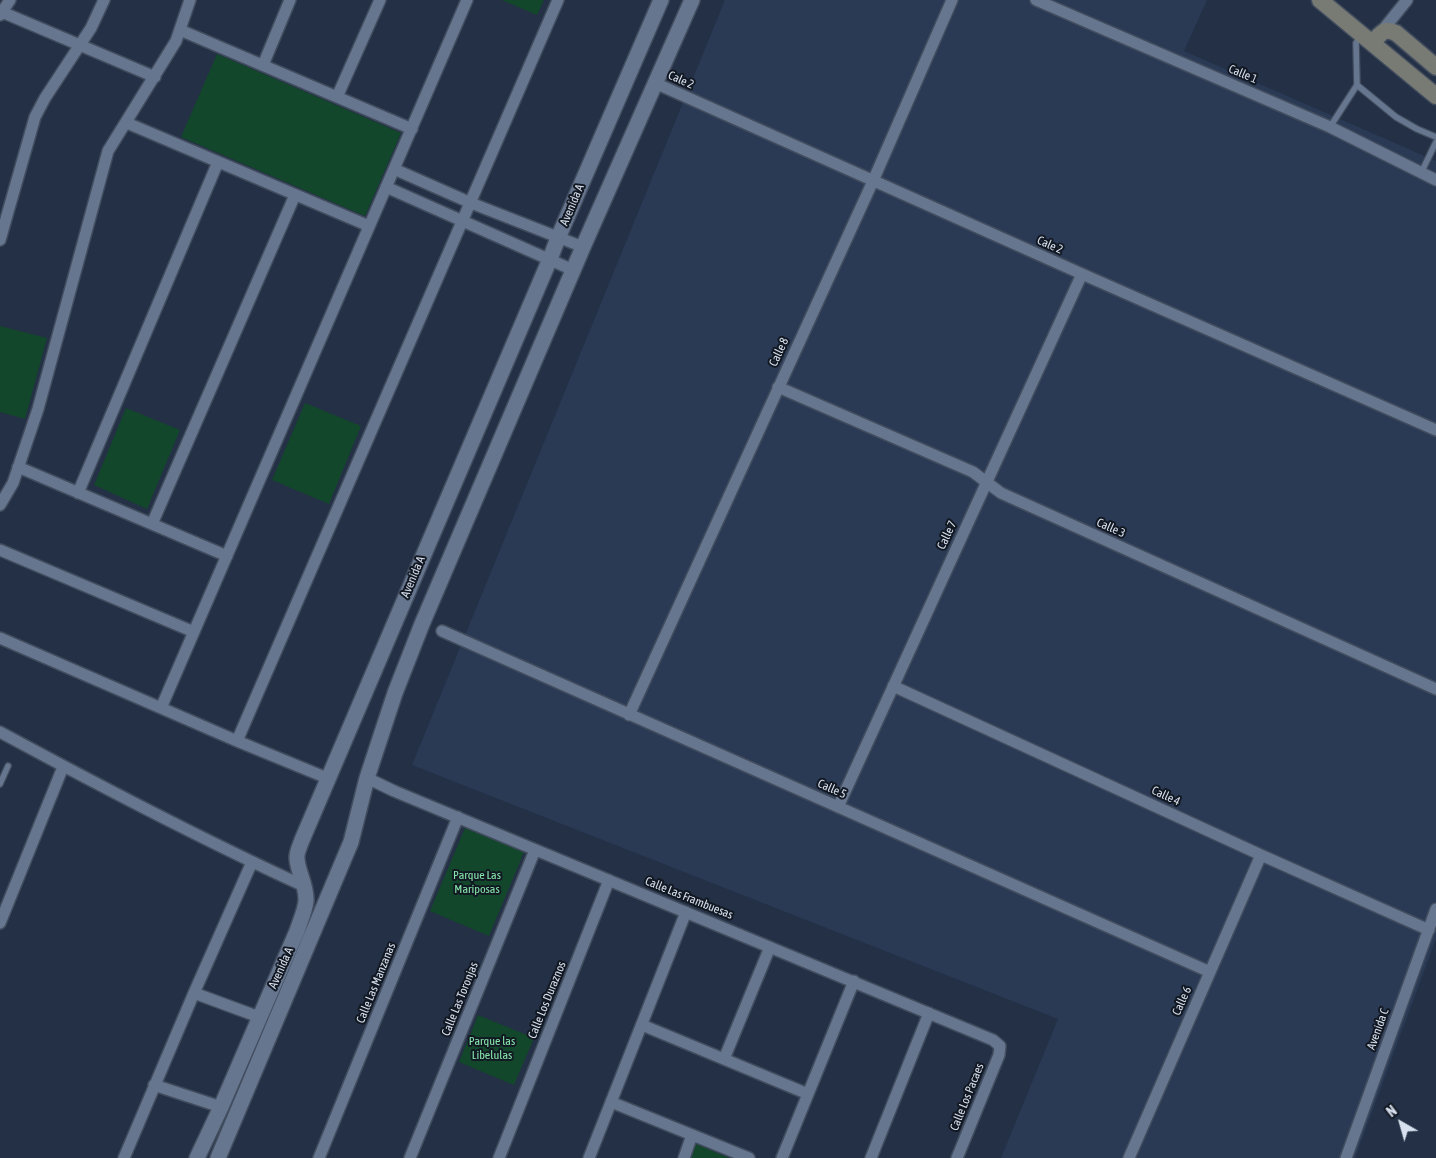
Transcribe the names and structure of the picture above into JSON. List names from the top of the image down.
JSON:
{
  "streets": {
    "street": [
      "Calle 1",
      "Cale 2",
      "Avenida A",
      "Calle 8",
      "Calle 3",
      "Calle 7",
      "Calle 5",
      "Calle 4",
      "Calle Las Frambuesas",
      "Calle Las Manzanas",
      "Calle Las Toronjas",
      "Calle Los Duraznos",
      "Calle 6",
      "Avenida C",
      "Calle Los Pacaes"
    ]
  },
  "crossings": [
    ["Cale 2", "Avenida A"],
    ["Cale 2", "Calle 8"],
    ["Cale 2", "Calle 7"],
    ["Avenida A", "Calle Las Frambuesas"],
    ["Calle 8", "Calle 3"],
    ["Calle 8", "Calle 5"],
    ["Calle 3", "Calle 7"],
    ["Calle 7", "Calle 5"],
    ["Calle 7", "Calle 4"],
    ["Calle 5", "Calle 6"],
    ["Calle 4", "Calle 6"],
    ["Calle 4", "Avenida C"],
    ["Calle Las Frambuesas", "Calle Las Manzanas"],
    ["Calle Las Frambuesas", "Calle Las Toronjas"],
    ["Calle Las Frambuesas", "Calle Los Duraznos"],
    ["Calle Las Frambuesas", "Calle Los Pacaes"]
  ],
  "parks": ["Parque Las Mariposas", "Parque las Libelulas"],
  "north": "top left"
}
